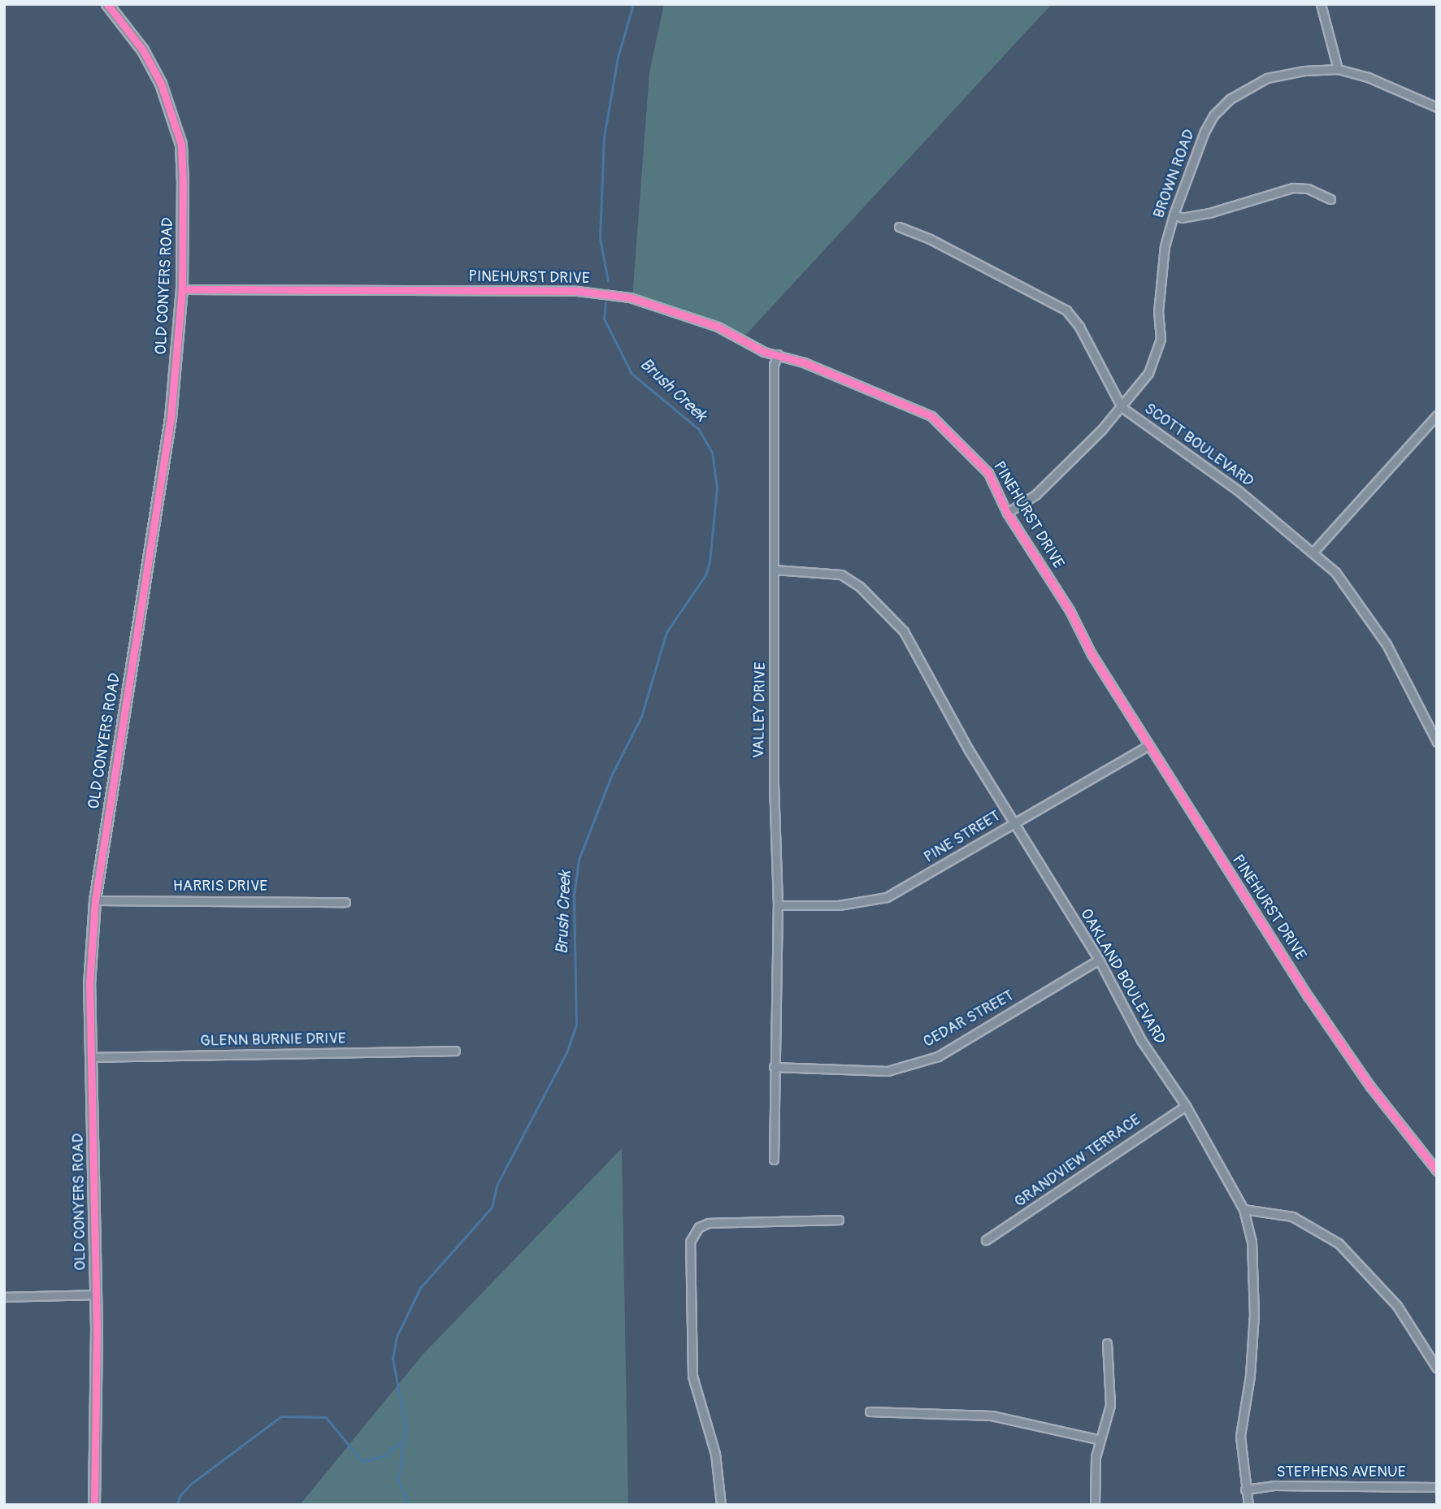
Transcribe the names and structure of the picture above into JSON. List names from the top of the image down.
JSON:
{
  "streets": {
    "street": [
      "BROWN ROAD",
      "PINEHURST DRIVE",
      "OLD CONYERS ROAD",
      "SCOTT BOULEVARD",
      "VALLEY DRIVE",
      "PINE STREET",
      "HARRIS DRIVE",
      "OAKLAND BOULEVARD",
      "CEDAR STREET",
      "GLENN BURNIE DRIVE",
      "GRANDVIEW TERRACE",
      "STEPHENS AVENUE"
    ]
  },
  "crossings": [
    ["BROWN ROAD", "PINEHURST DRIVE"],
    ["BROWN ROAD", "SCOTT BOULEVARD"],
    ["PINEHURST DRIVE", "OLD CONYERS ROAD"],
    ["PINEHURST DRIVE", "VALLEY DRIVE"],
    ["PINEHURST DRIVE", "PINE STREET"],
    ["OLD CONYERS ROAD", "HARRIS DRIVE"],
    ["OLD CONYERS ROAD", "GLENN BURNIE DRIVE"],
    ["VALLEY DRIVE", "PINE STREET"],
    ["VALLEY DRIVE", "OAKLAND BOULEVARD"],
    ["VALLEY DRIVE", "CEDAR STREET"],
    ["PINE STREET", "OAKLAND BOULEVARD"],
    ["OAKLAND BOULEVARD", "CEDAR STREET"],
    ["OAKLAND BOULEVARD", "GRANDVIEW TERRACE"],
    ["OAKLAND BOULEVARD", "STEPHENS AVENUE"]
  ],
  "water": ["Brush Creek"]
}
